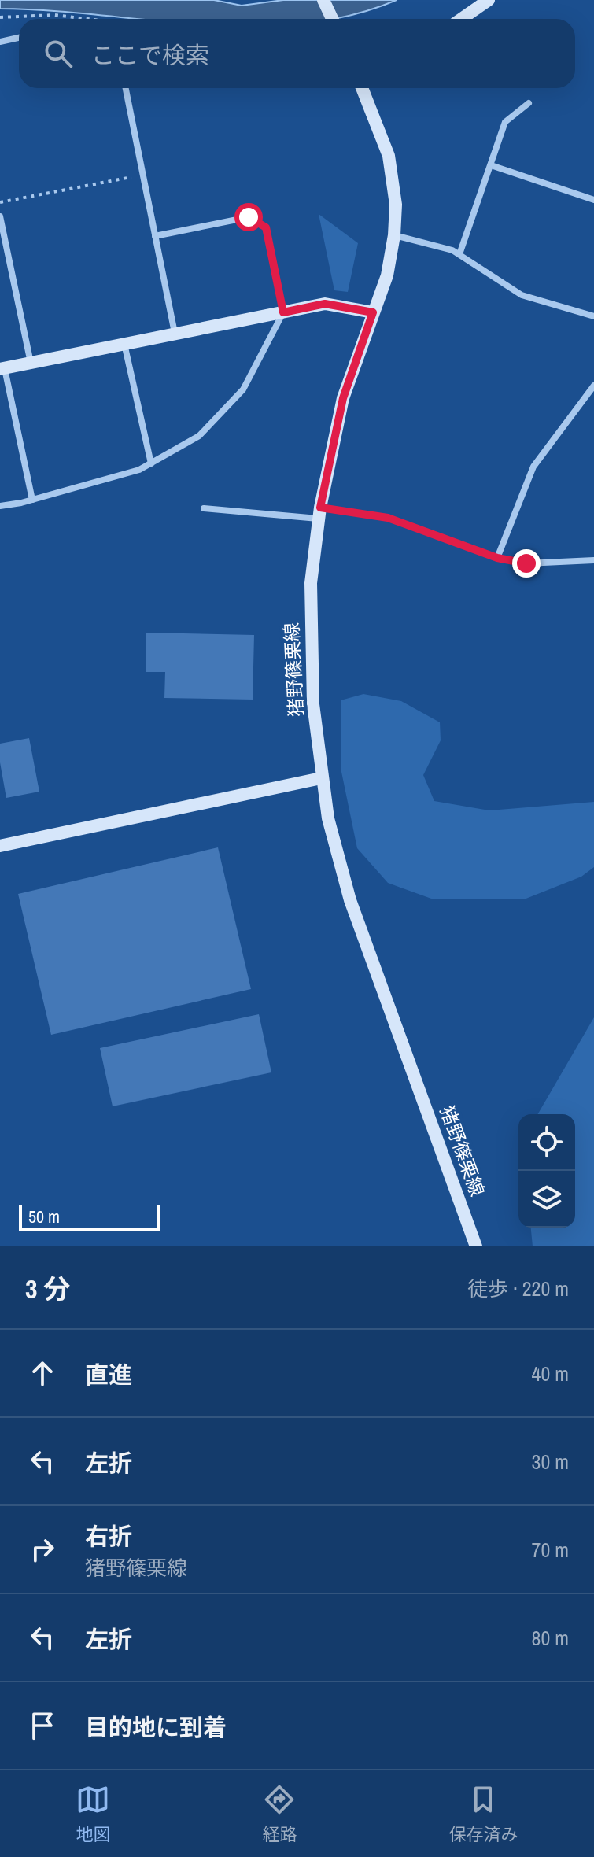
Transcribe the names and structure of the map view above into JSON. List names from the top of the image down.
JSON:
{
  "streets": {
    "main road": ["猪野篠栗線"]
  },
  "scale_bar": "50 m",
  "page": {
    "search": "ここで検索",
    "scale": "50 m",
    "heading": ["3 分", "徒歩 · 220 m"],
    "list": [
      ["直進", "40 m"],
      ["左折", "30 m"],
      ["右折", "猪野篠栗線", "70 m"],
      ["左折", "80 m"],
      "目的地に到着"
    ],
    "nav": ["地図", "経路", "保存済み"]
  }
}
